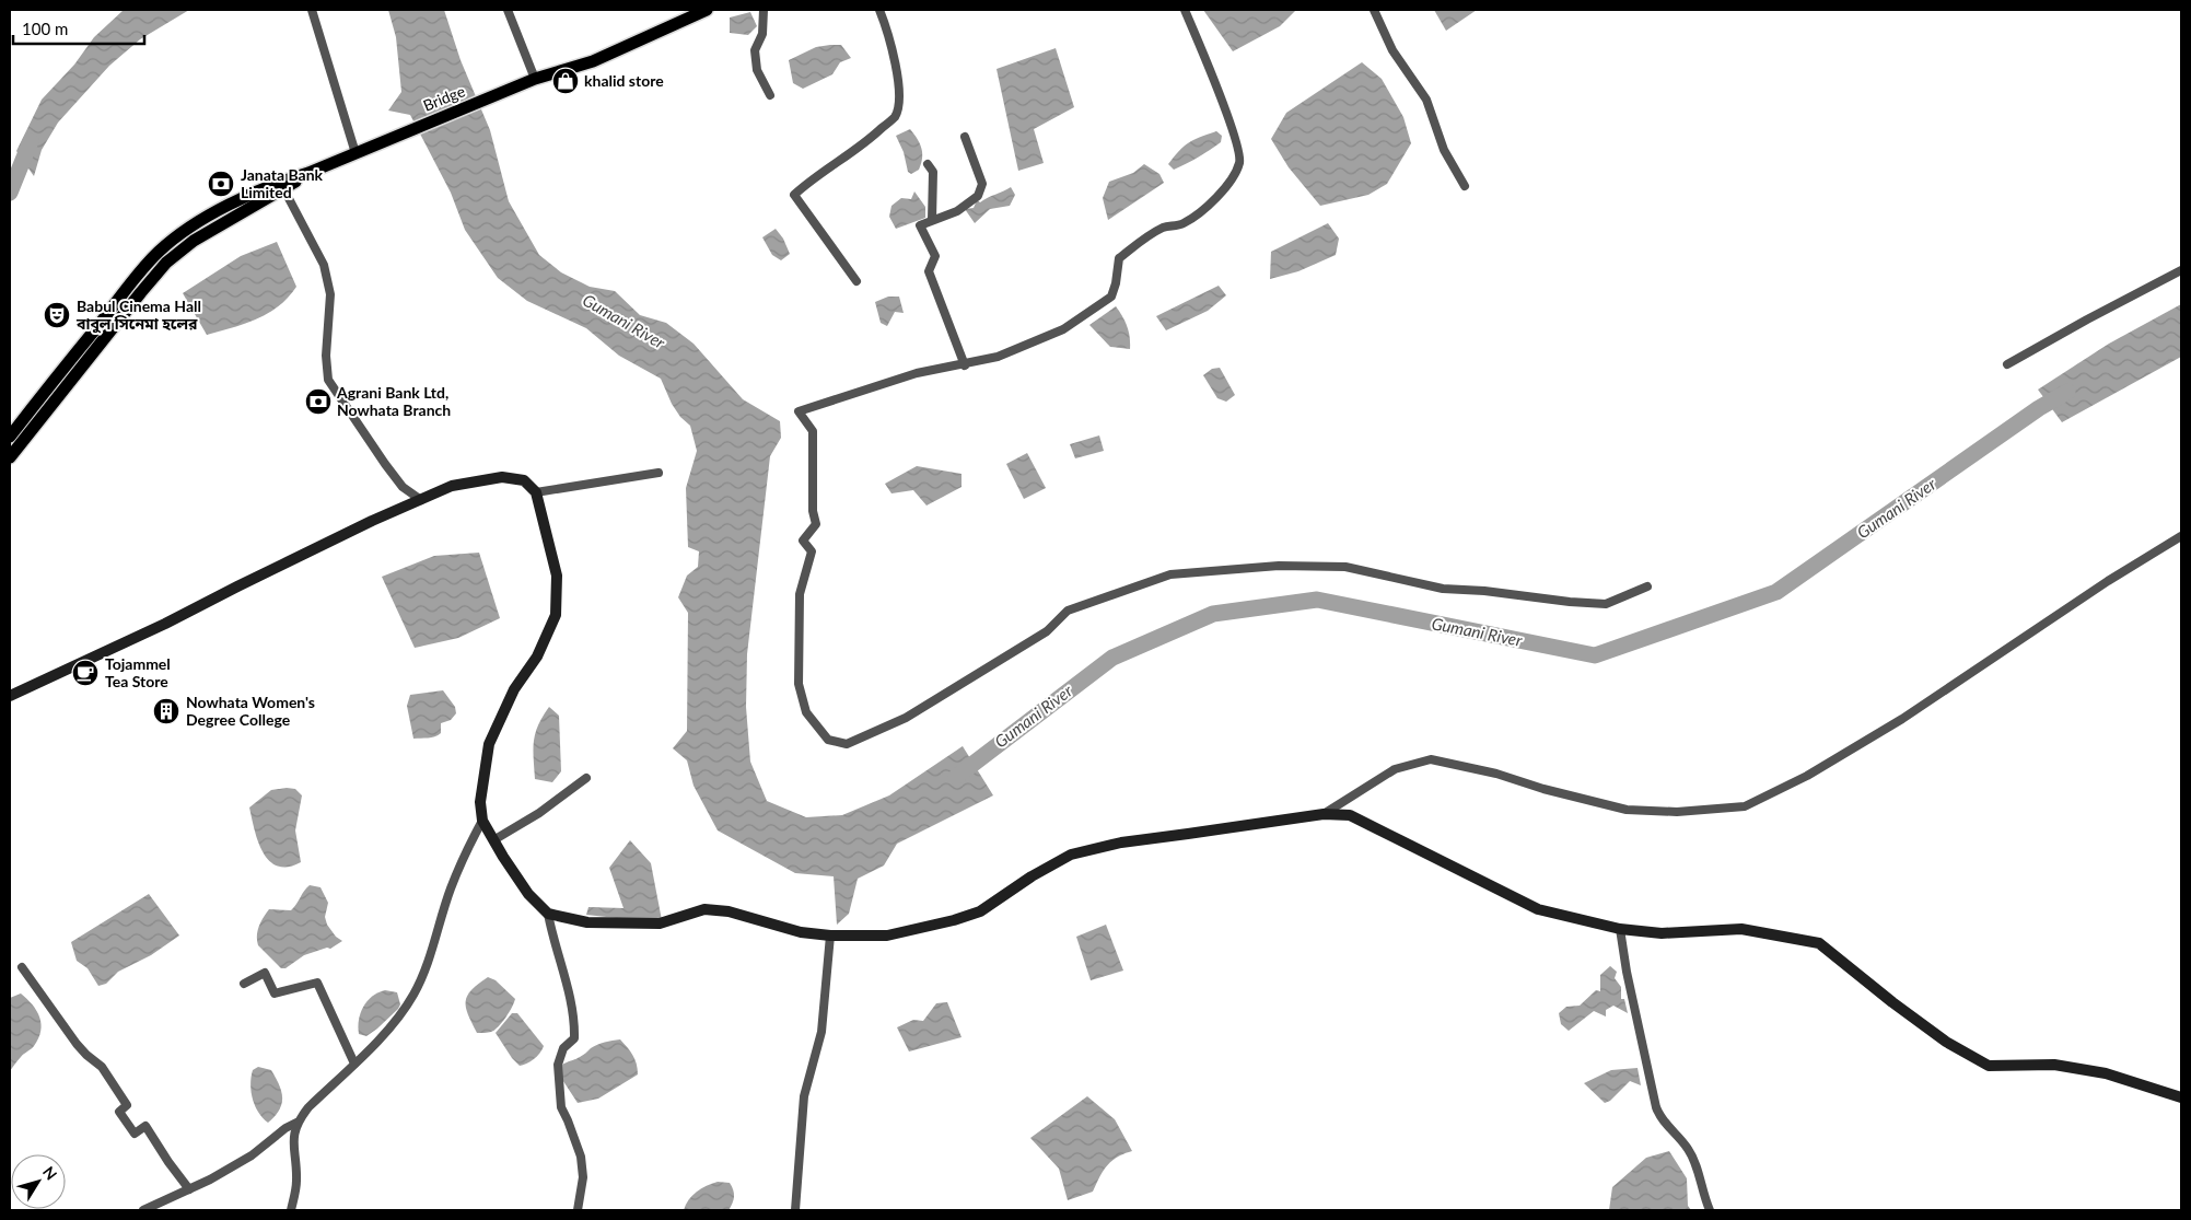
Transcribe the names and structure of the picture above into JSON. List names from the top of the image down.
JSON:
{
  "streets": {
    "main road": ["Bridge"]
  },
  "water": ["Gumani River"],
  "places": {
    "shop": ["khalid store"],
    "bank": ["Janata Bank Limited", "Agrani Bank Ltd, Nowhata Branch"],
    "theatre": ["Babul Cinema Hall বাবুল সিনেমা হলের"],
    "cafe": ["Tojammel Tea Store"],
    "building": ["Nowhata Women's Degree College"]
  },
  "scale_bar": "100 m",
  "north": "top right"
}
